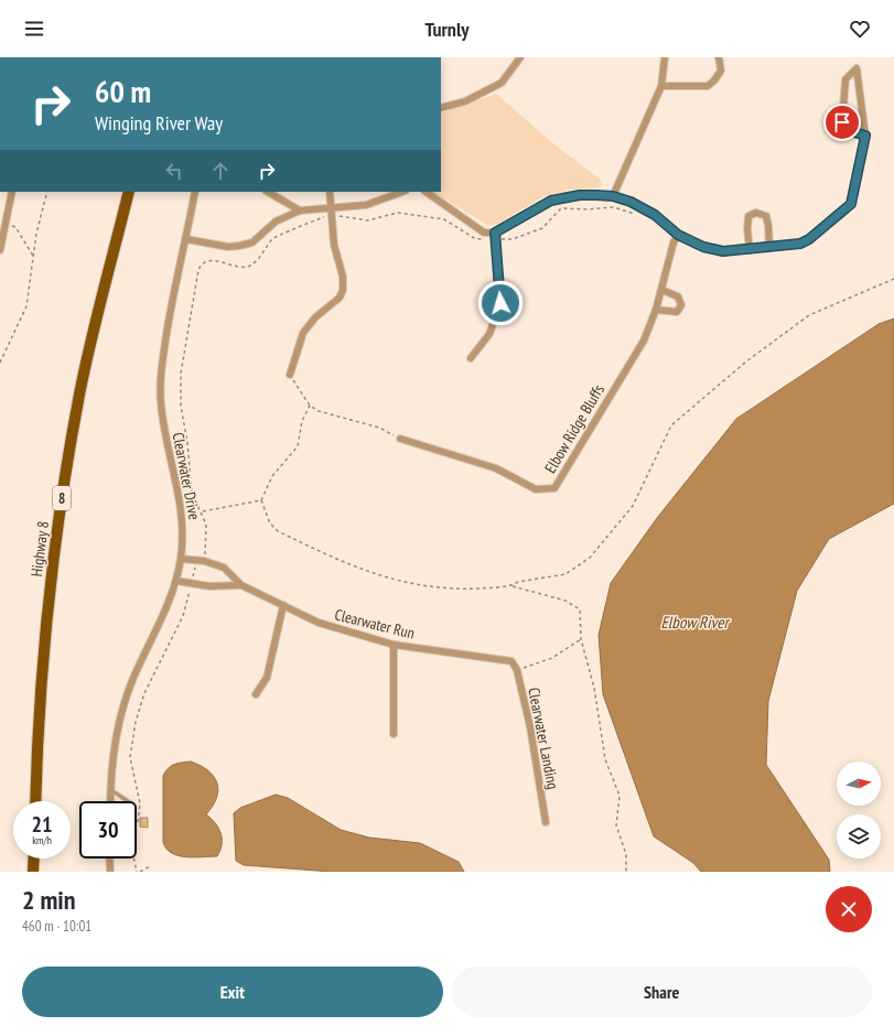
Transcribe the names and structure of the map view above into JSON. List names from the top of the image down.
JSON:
{
  "streets": {
    "main road": ["8", "Highway 8"],
    "street": [
      "Elbow Ridge Bluffs",
      "Clearwater Drive",
      "Clearwater Run",
      "Clearwater Landing"
    ]
  },
  "crossings": [
    ["Clearwater Drive", "Clearwater Run"],
    ["Clearwater Run", "Clearwater Landing"]
  ],
  "water": ["Elbow River"],
  "north": "right",
  "page": {
    "header": "Turnly",
    "turn": ["60 m", "Winging River Way"],
    "speed": "21 km/h",
    "limit": "30",
    "heading": ["2 min", "460 m · 10:01"],
    "buttons": ["Exit", "Share"]
  }
}
